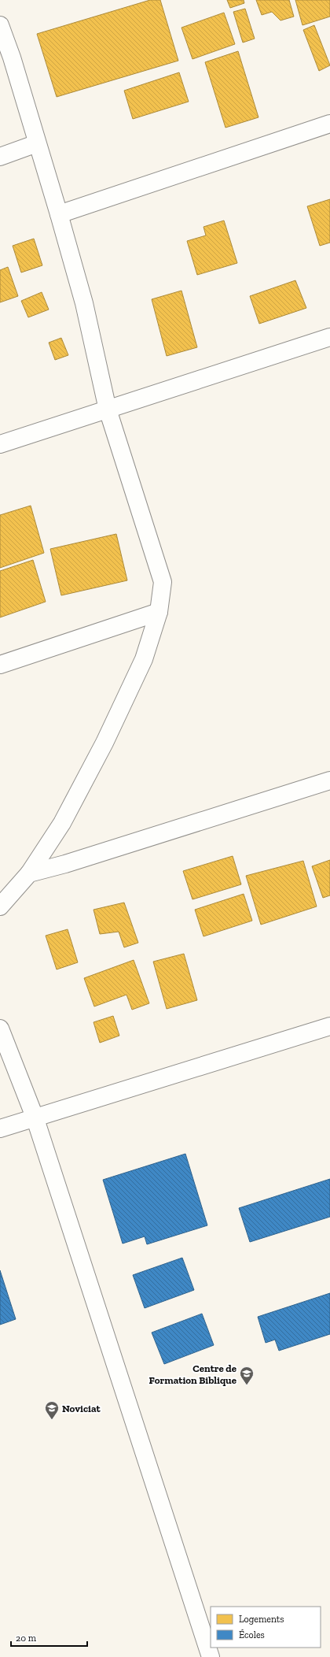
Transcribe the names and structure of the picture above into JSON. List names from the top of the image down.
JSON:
{
  "places": {
    "school or university": ["Centre de Formation Biblique", "Noviciat"]
  },
  "legend": ["Logements", "Écoles"],
  "scale_bar": "20 m"
}
